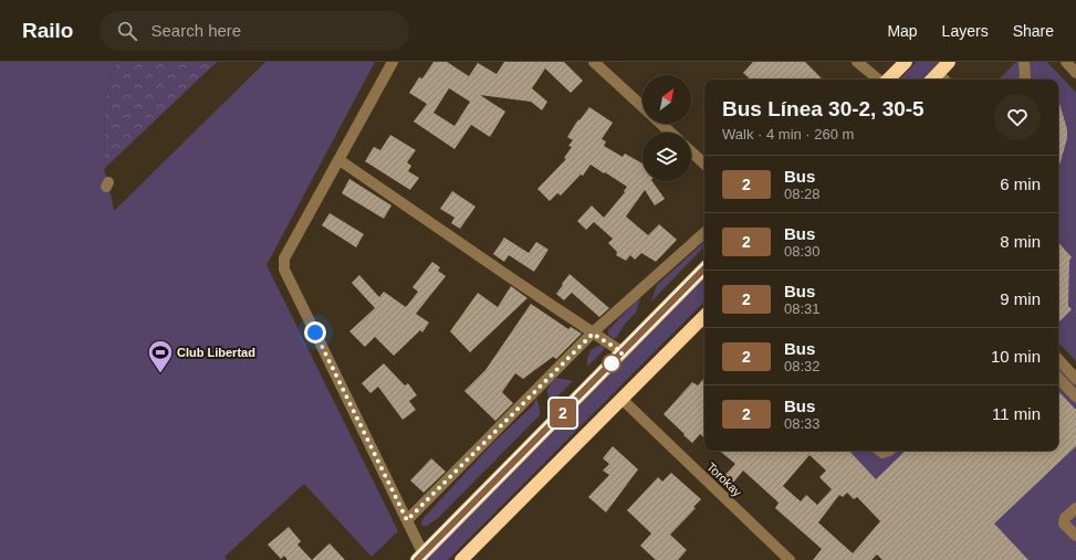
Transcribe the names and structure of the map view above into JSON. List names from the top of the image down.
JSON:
{
  "streets": {
    "street": ["Torokay"]
  },
  "places": {
    "sports": ["Club Libertad"]
  },
  "lines": ["bus line 2"],
  "north": "top right",
  "page": {
    "header": "Railo",
    "search": "Search here",
    "nav": ["Map", "Layers", "Share"],
    "on_map": "2",
    "heading": ["Bus Línea 30-2, 30-5", "Walk · 4 min · 260 m"],
    "list": [
      {
        "mark": "2",
        "name": "Bus",
        "note": "08:28",
        "value": "6 min"
      },
      {
        "mark": "2",
        "name": "Bus",
        "note": "08:30",
        "value": "8 min"
      },
      {
        "mark": "2",
        "name": "Bus",
        "note": "08:31",
        "value": "9 min"
      },
      {
        "mark": "2",
        "name": "Bus",
        "note": "08:32",
        "value": "10 min"
      },
      {
        "mark": "2",
        "name": "Bus",
        "note": "08:33",
        "value": "11 min"
      }
    ]
  }
}
